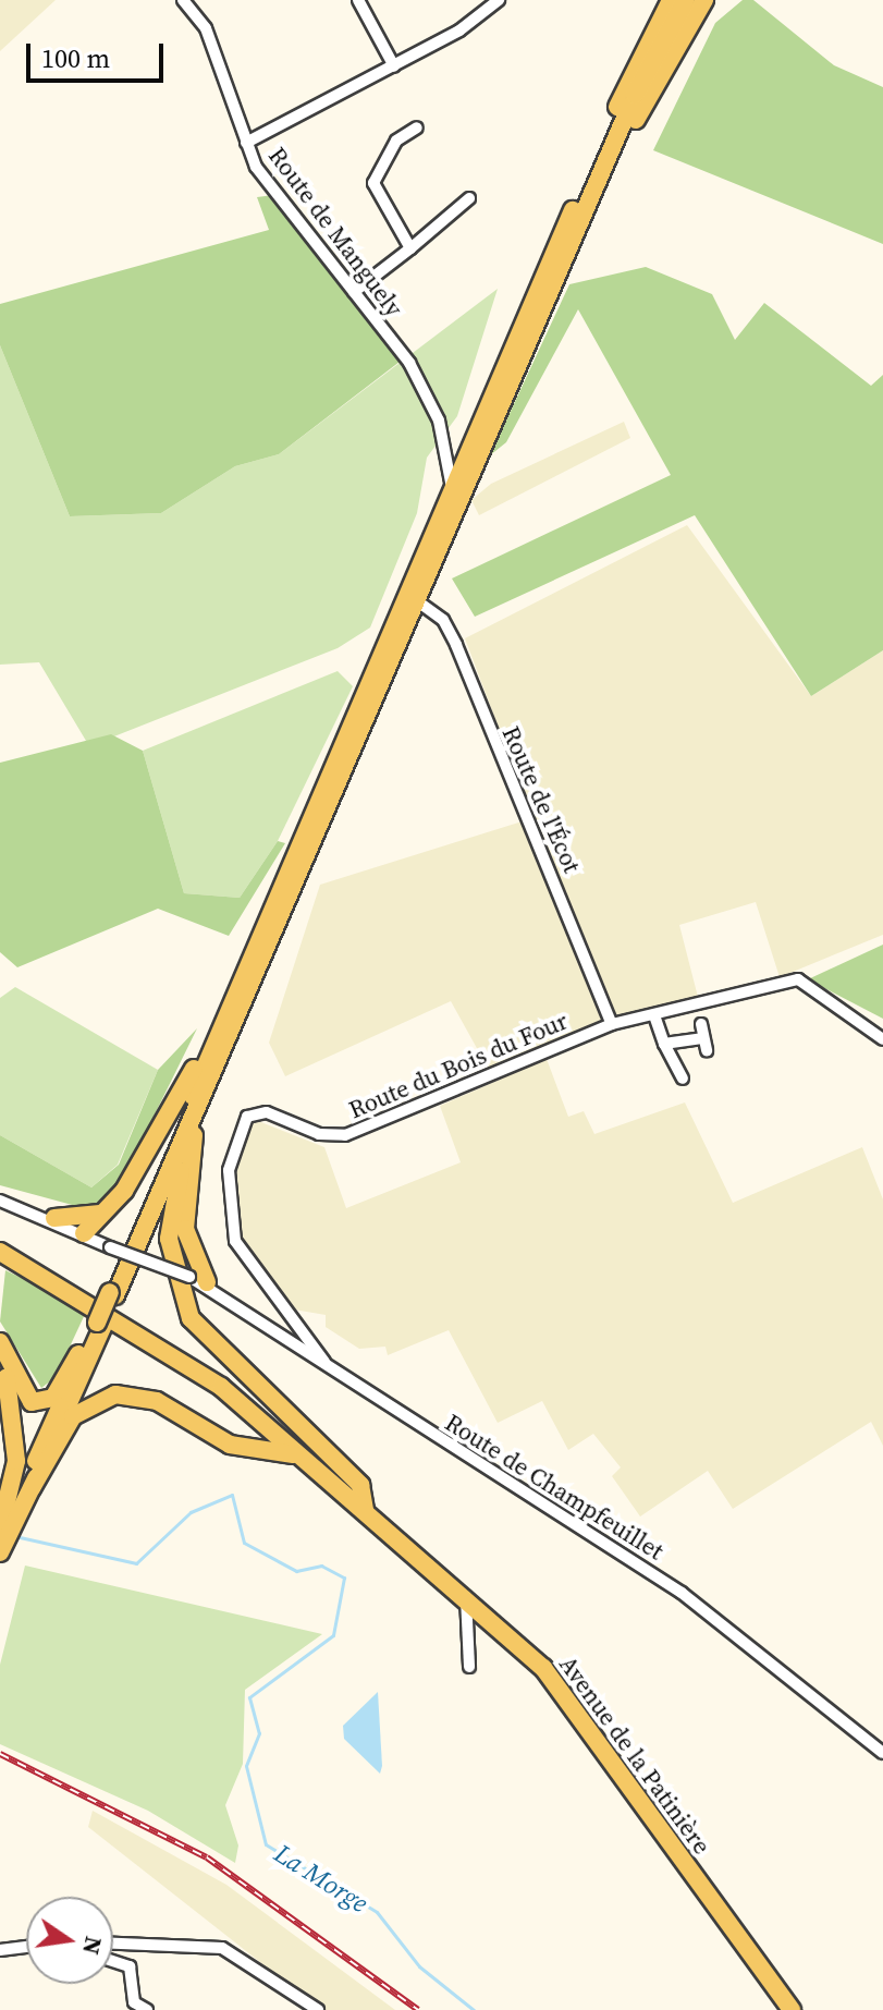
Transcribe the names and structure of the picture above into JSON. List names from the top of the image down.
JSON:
{
  "streets": {
    "main road": ["Avenue de la Patinière"],
    "street": [
      "Route de Manguely",
      "Route de l'Écot",
      "Route du Bois du Four",
      "Route de Champfeuillet"
    ]
  },
  "crossings": [
    ["Route de l'Écot", "Route du Bois du Four"],
    ["Route du Bois du Four", "Route de Champfeuillet"]
  ],
  "water": ["La Morge"],
  "scale_bar": "100 m",
  "north": "right"
}
